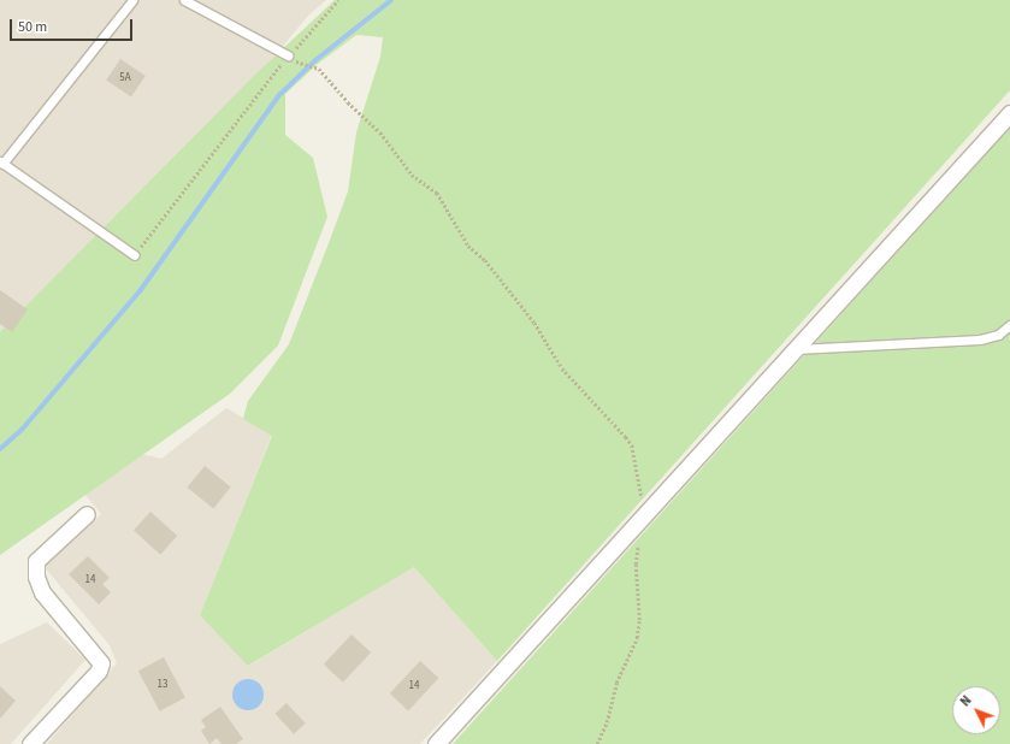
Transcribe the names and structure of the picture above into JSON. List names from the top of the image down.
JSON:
{
  "house_numbers": [
    "5А",
    "14",
    "13",
    "14"
  ],
  "scale_bar": "50 m",
  "north": "top left"
}
